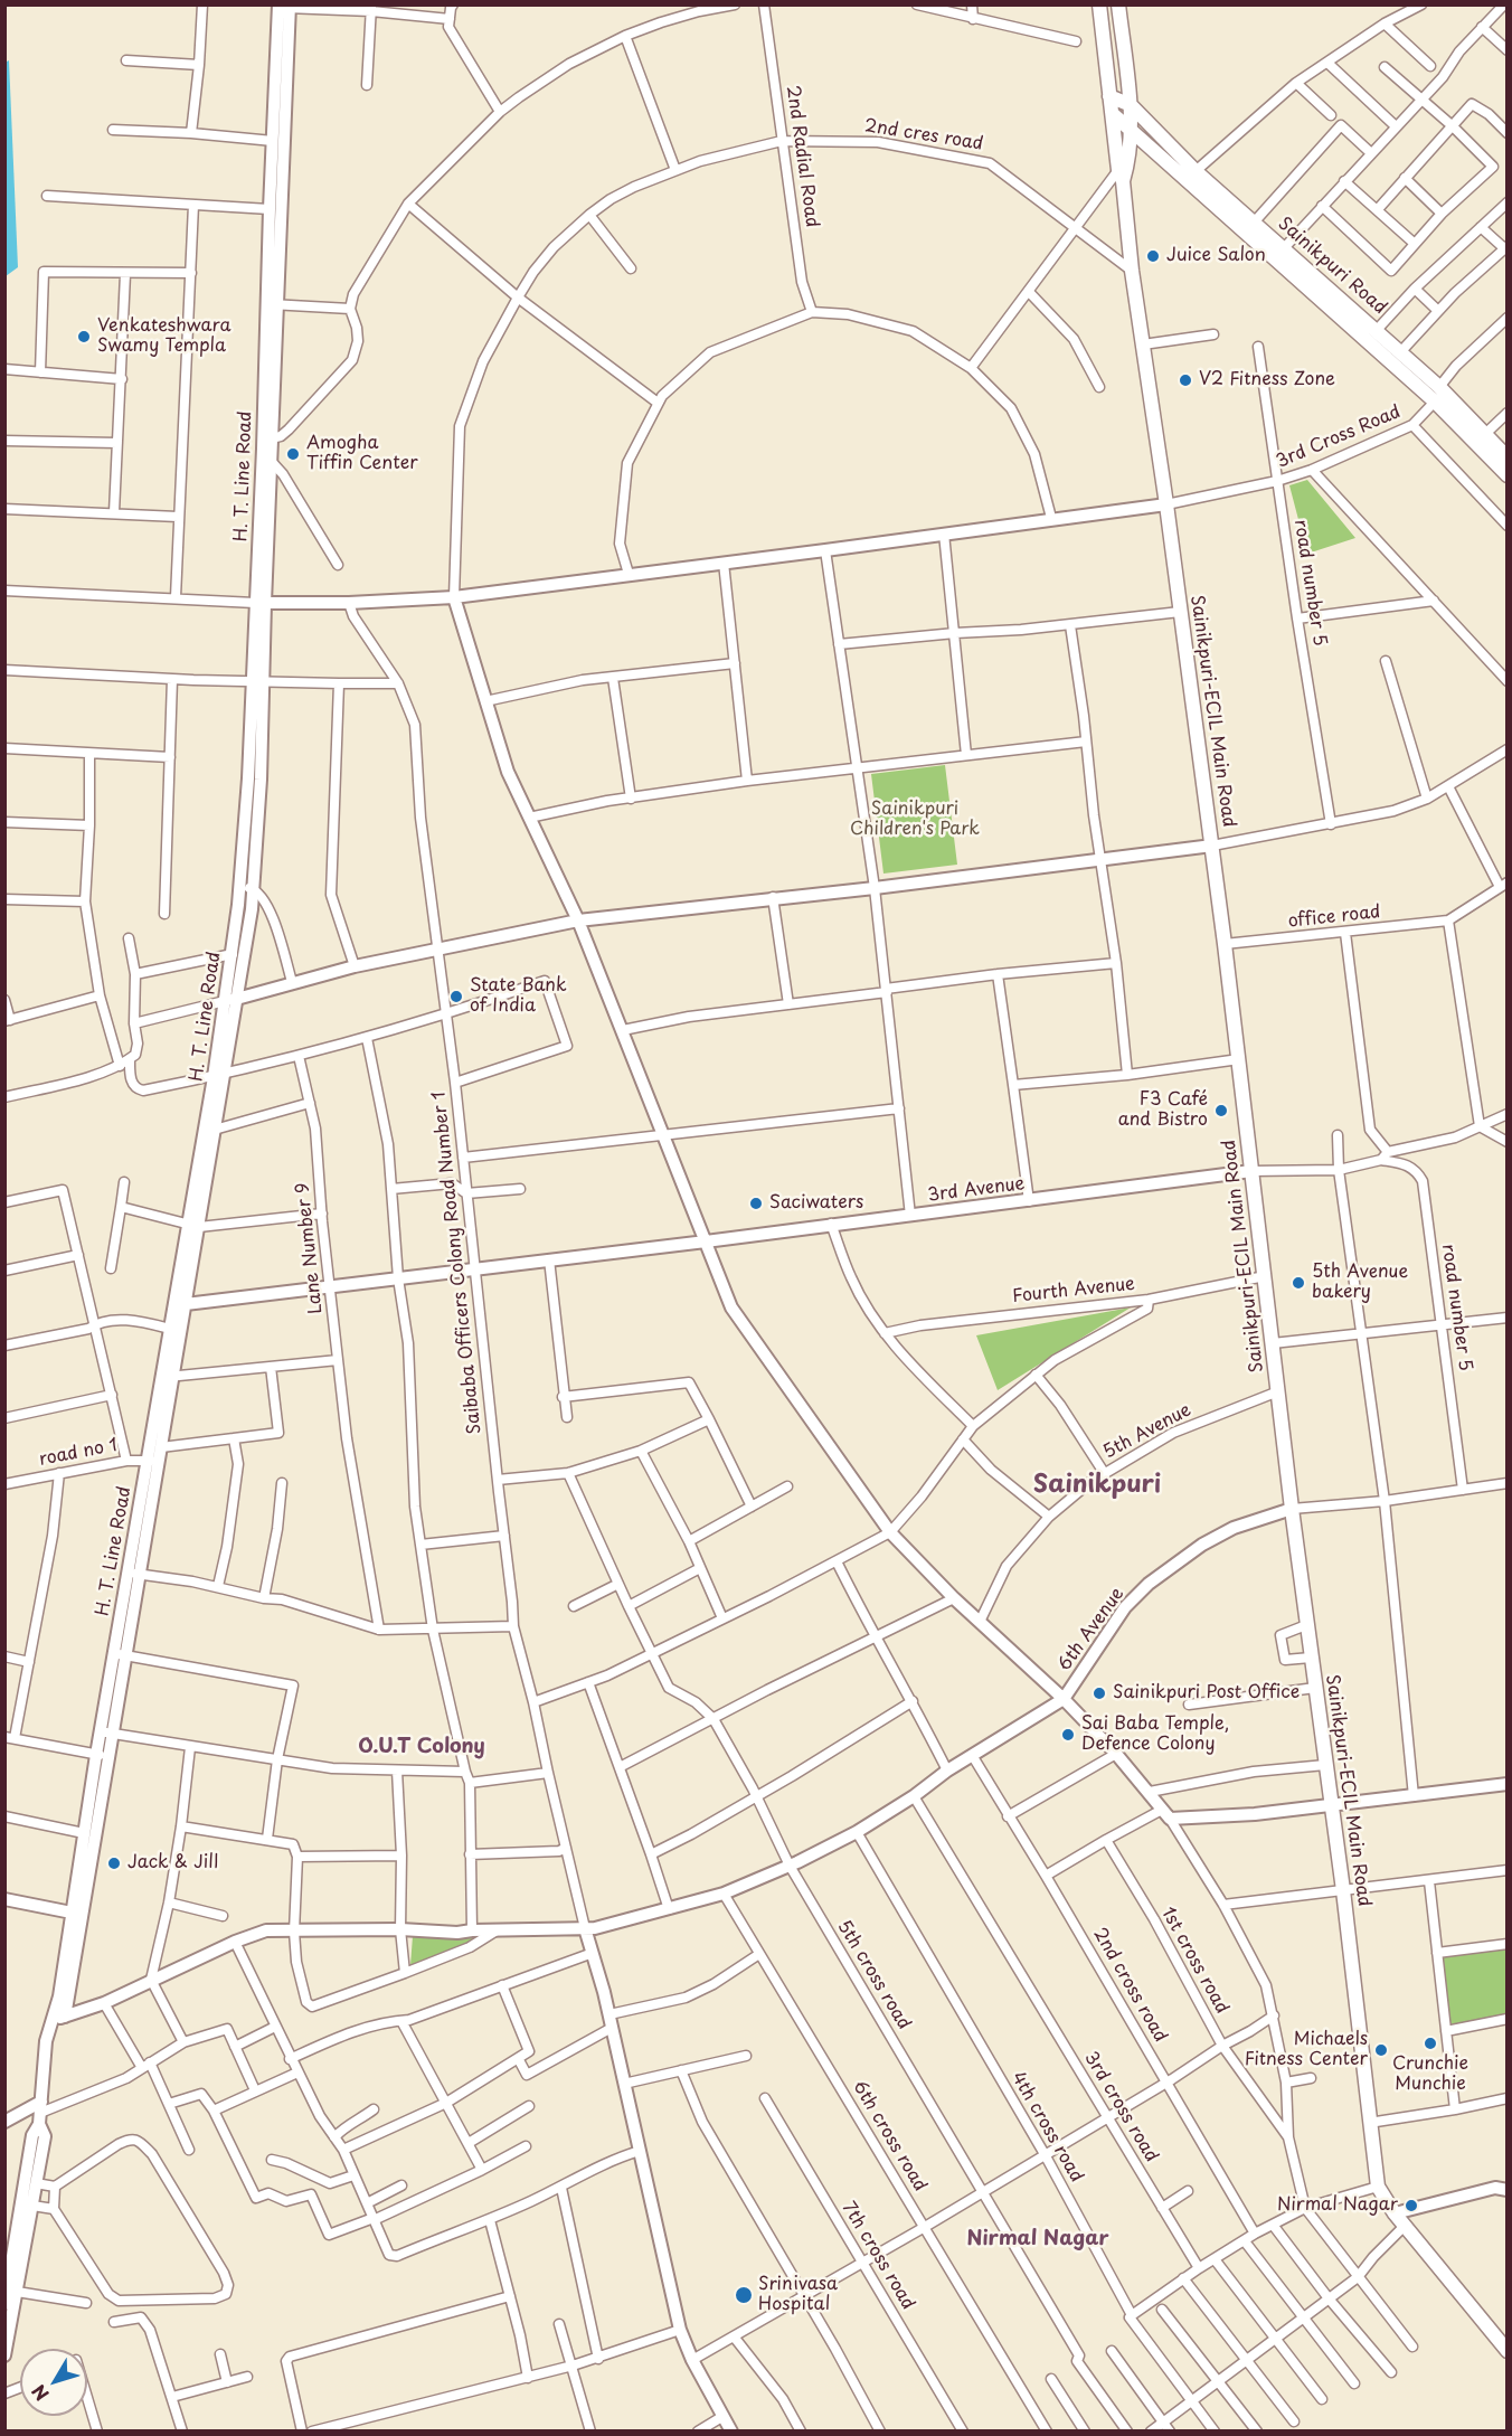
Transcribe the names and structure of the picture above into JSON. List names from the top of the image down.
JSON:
{
  "streets": {
    "main road": ["Sainikpuri Road", "Sainikpuri-ECIL Main Road"],
    "street": [
      "2nd cres road",
      "2nd Radial Road",
      "3rd Cross Road",
      "H. T. Line Road",
      "road number 5",
      "office road",
      "3rd Avenue",
      "Lane Number 9",
      "Saibaba Officers Colony Road Number 1",
      "Fourth Avenue",
      "5th Avenue",
      "road no 1",
      "6th Avenue",
      "1st cross road",
      "5th cross road",
      "2nd cross road",
      "3rd cross road",
      "4th cross road",
      "6th cross road",
      "7th cross road"
    ]
  },
  "crossings": [
    ["2nd cres road", "2nd Radial Road"],
    ["2nd cres road", "Sainikpuri-ECIL Main Road"],
    ["Sainikpuri Road", "3rd Cross Road"],
    ["Sainikpuri Road", "Sainikpuri-ECIL Main Road"],
    ["3rd Cross Road", "road number 5"],
    ["3rd Cross Road", "Sainikpuri-ECIL Main Road"],
    ["H. T. Line Road", "3rd Avenue"],
    ["H. T. Line Road", "road no 1"],
    ["Sainikpuri-ECIL Main Road", "office road"],
    ["Sainikpuri-ECIL Main Road", "3rd Avenue"],
    ["Sainikpuri-ECIL Main Road", "Fourth Avenue"],
    ["Sainikpuri-ECIL Main Road", "5th Avenue"],
    ["Sainikpuri-ECIL Main Road", "6th Avenue"],
    ["3rd Avenue", "Lane Number 9"],
    ["3rd Avenue", "Saibaba Officers Colony Road Number 1"]
  ],
  "districts": ["Sainikpuri", "O.U.T Colony", "Nirmal Nagar"],
  "parks": ["Sainikpuri Children's Park"],
  "places": [
    "Juice Salon",
    "Venkateshwara Swamy Templa",
    "V2 Fitness Zone",
    "Amogha Tiffin Center",
    "State Bank of India",
    "F3 Café and Bistro",
    "Saciwaters",
    "5th Avenue bakery",
    "Sainikpuri Post Office",
    "Sai Baba Temple, Defence Colony",
    "Jack & Jill",
    "Crunchie Munchie",
    "Michaels Fitness Center",
    "Nirmal Nagar",
    "Srinivasa Hospital"
  ],
  "north": "bottom left"
}
